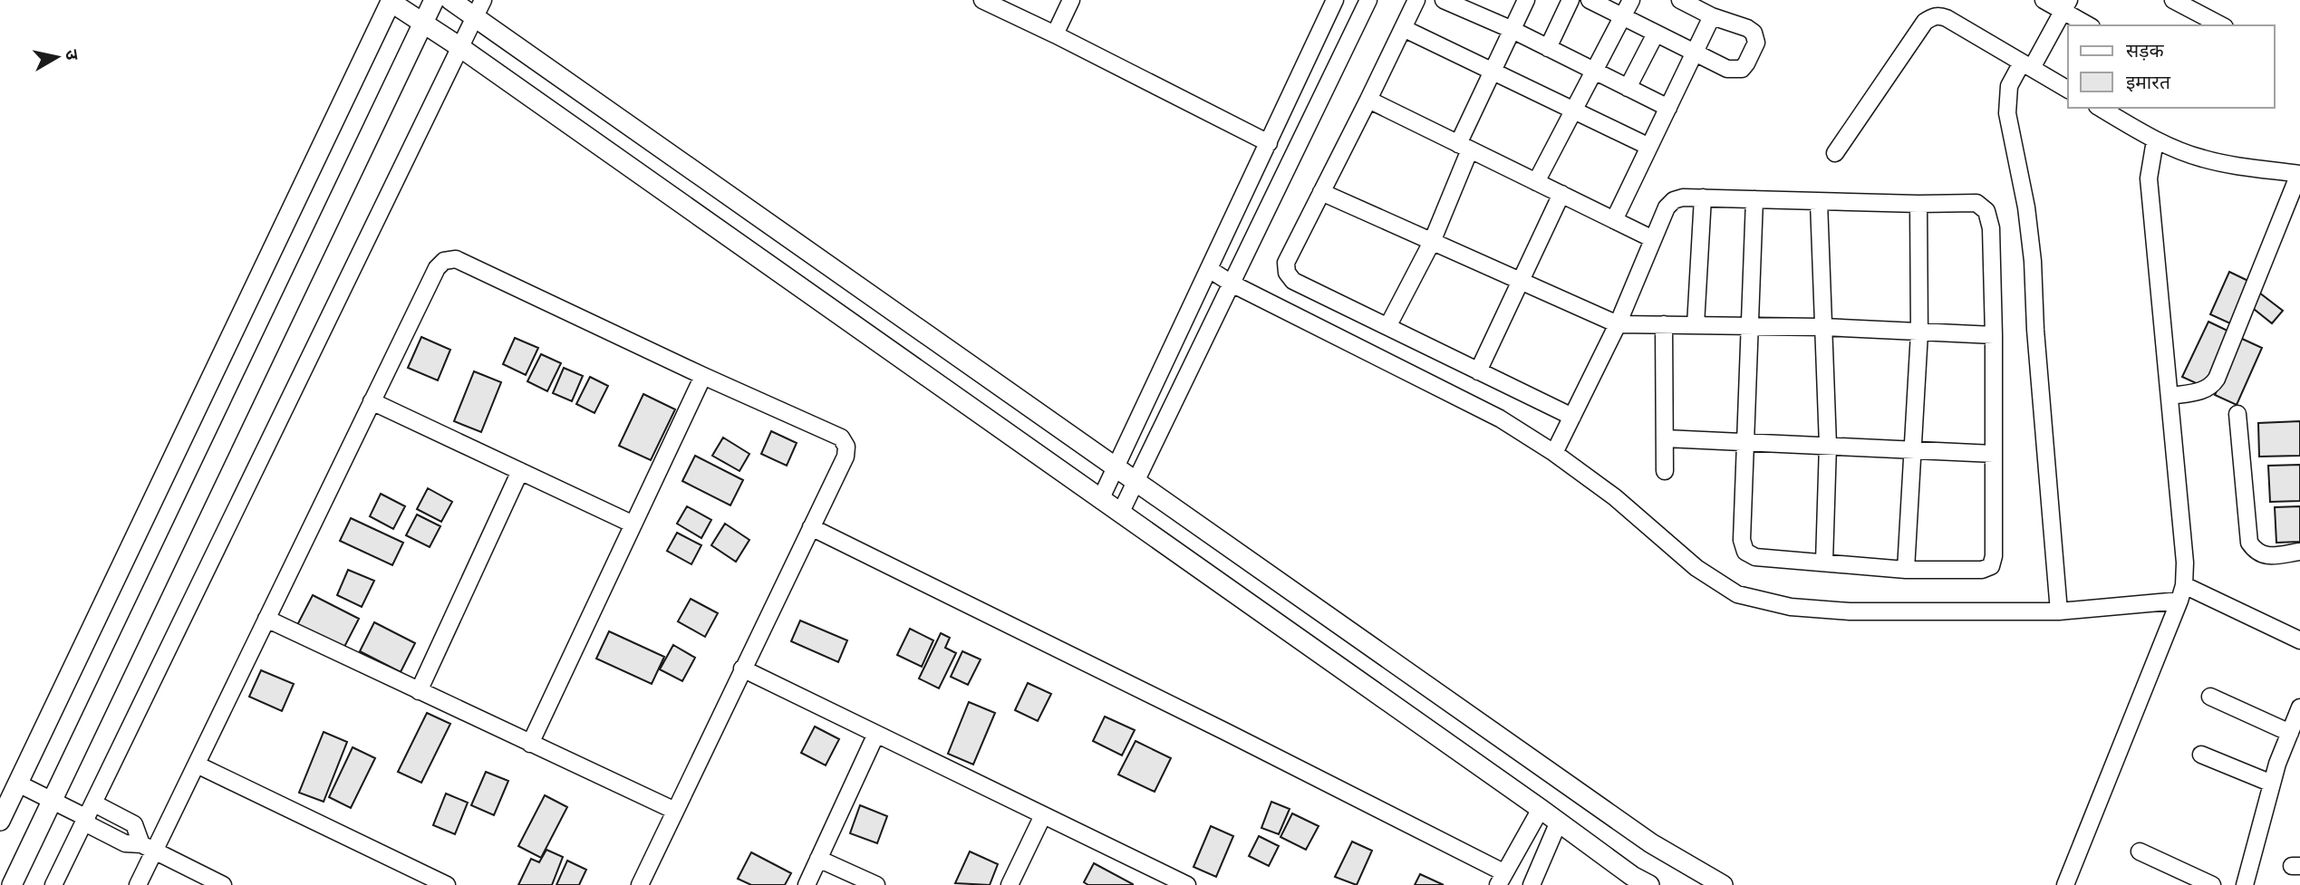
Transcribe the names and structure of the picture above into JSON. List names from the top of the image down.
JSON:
{
  "legend": ["सड़क", "इमारत"],
  "north": "right"
}
